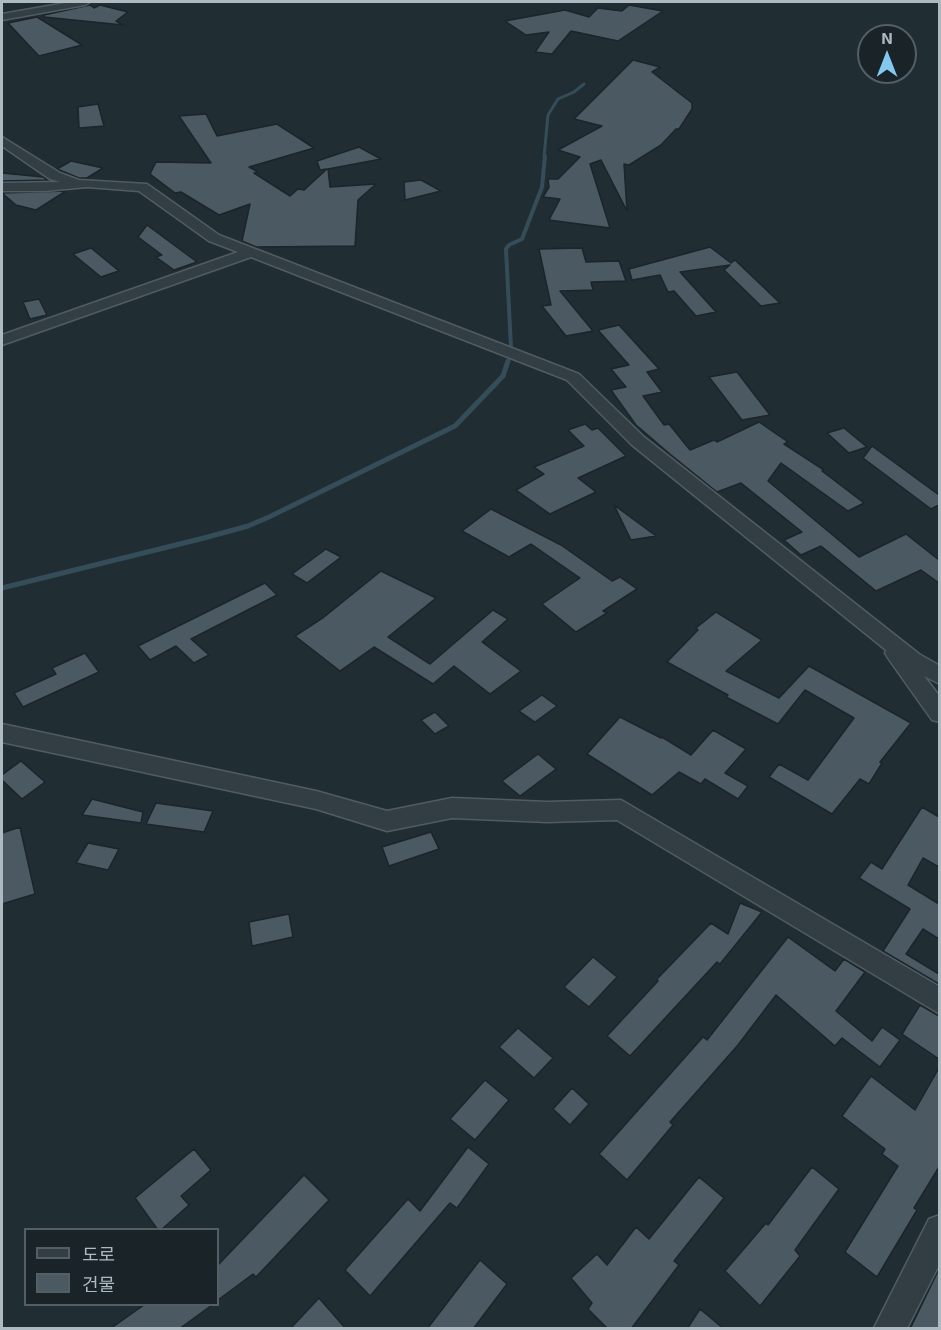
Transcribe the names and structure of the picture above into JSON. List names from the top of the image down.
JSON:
{
  "legend": ["도로", "건물"],
  "north": "top"
}
